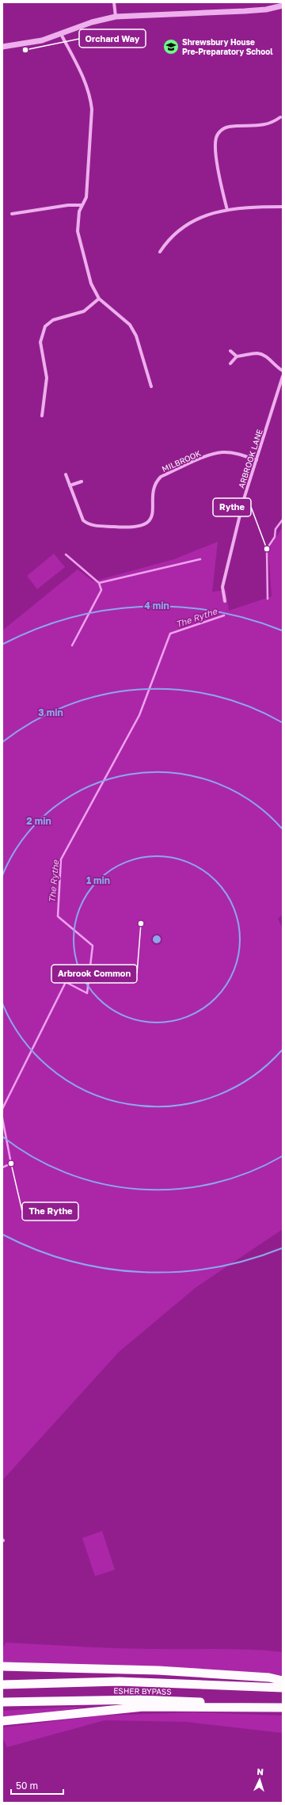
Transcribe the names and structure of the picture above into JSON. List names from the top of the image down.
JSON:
{
  "streets": {
    "highway": ["ESHER BYPASS"],
    "street": ["ARBROOK LANE", "MILBROOK"]
  },
  "crossings": [
    ["ARBROOK LANE", "MILBROOK"]
  ],
  "water": ["The Rythe"],
  "places": {
    "school or university": ["Shrewsbury House Pre-Preparatory School"],
    "other": [
      "Orchard Way",
      "Rythe",
      "Arbrook Common",
      "The Rythe"
    ]
  },
  "scale_bar": "50 m",
  "north": "top",
  "rings": [
    "4 min",
    "3 min",
    "2 min",
    "1 min"
  ]
}
